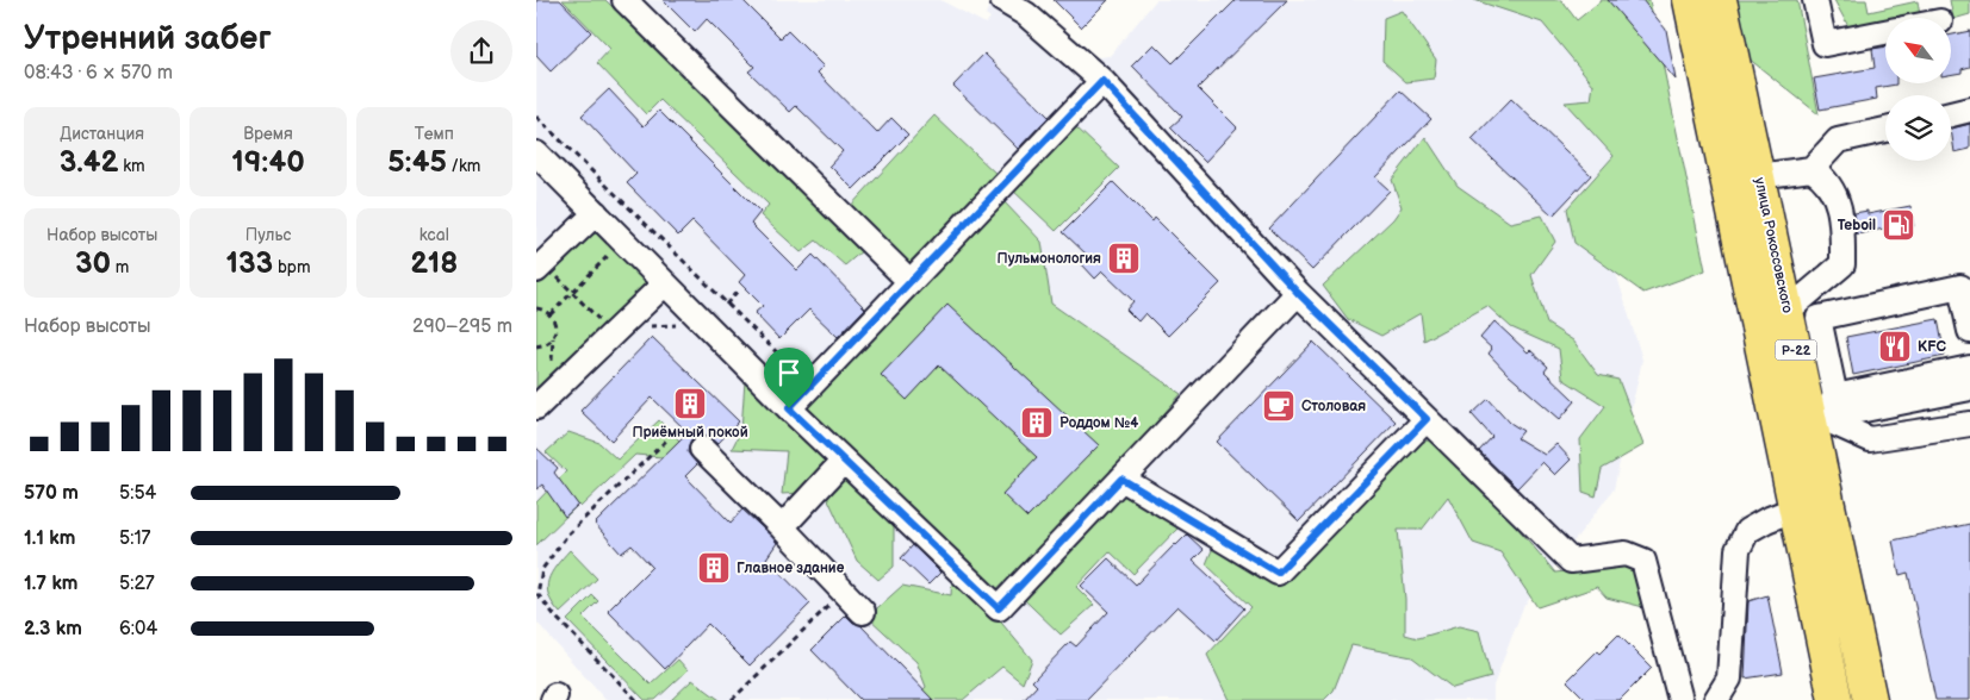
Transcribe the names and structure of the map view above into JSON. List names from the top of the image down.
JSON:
{
  "streets": {
    "highway": ["улица Рокоссовского", "Р-22"]
  },
  "places": {
    "fuel station": ["Teboil"],
    "building": [
      "Пульмонология",
      "Приёмный покой",
      "Роддом №4",
      "Главное здание"
    ],
    "restaurant": ["KFC"],
    "cafe": ["Столовая"]
  },
  "north": "top left",
  "page": {
    "heading": ["Утренний забег", "08:43 · 6 × 570 m"],
    "stats": [
      ["Дистанция", "3.42 km"],
      ["Время", "19:40"],
      ["Темп", "5:45 /km"],
      ["Набор высоты", "30 m"],
      ["Пульс", "133 bpm"],
      ["kcal", "218"]
    ],
    "chart": ["Набор высоты", "290–295 m"],
    "list": [
      {
        "name": "570 m",
        "note": "5:54"
      },
      {
        "name": "1.1 km",
        "note": "5:17"
      },
      {
        "name": "1.7 km",
        "note": "5:27"
      },
      {
        "name": "2.3 km",
        "note": "6:04"
      }
    ]
  }
}
